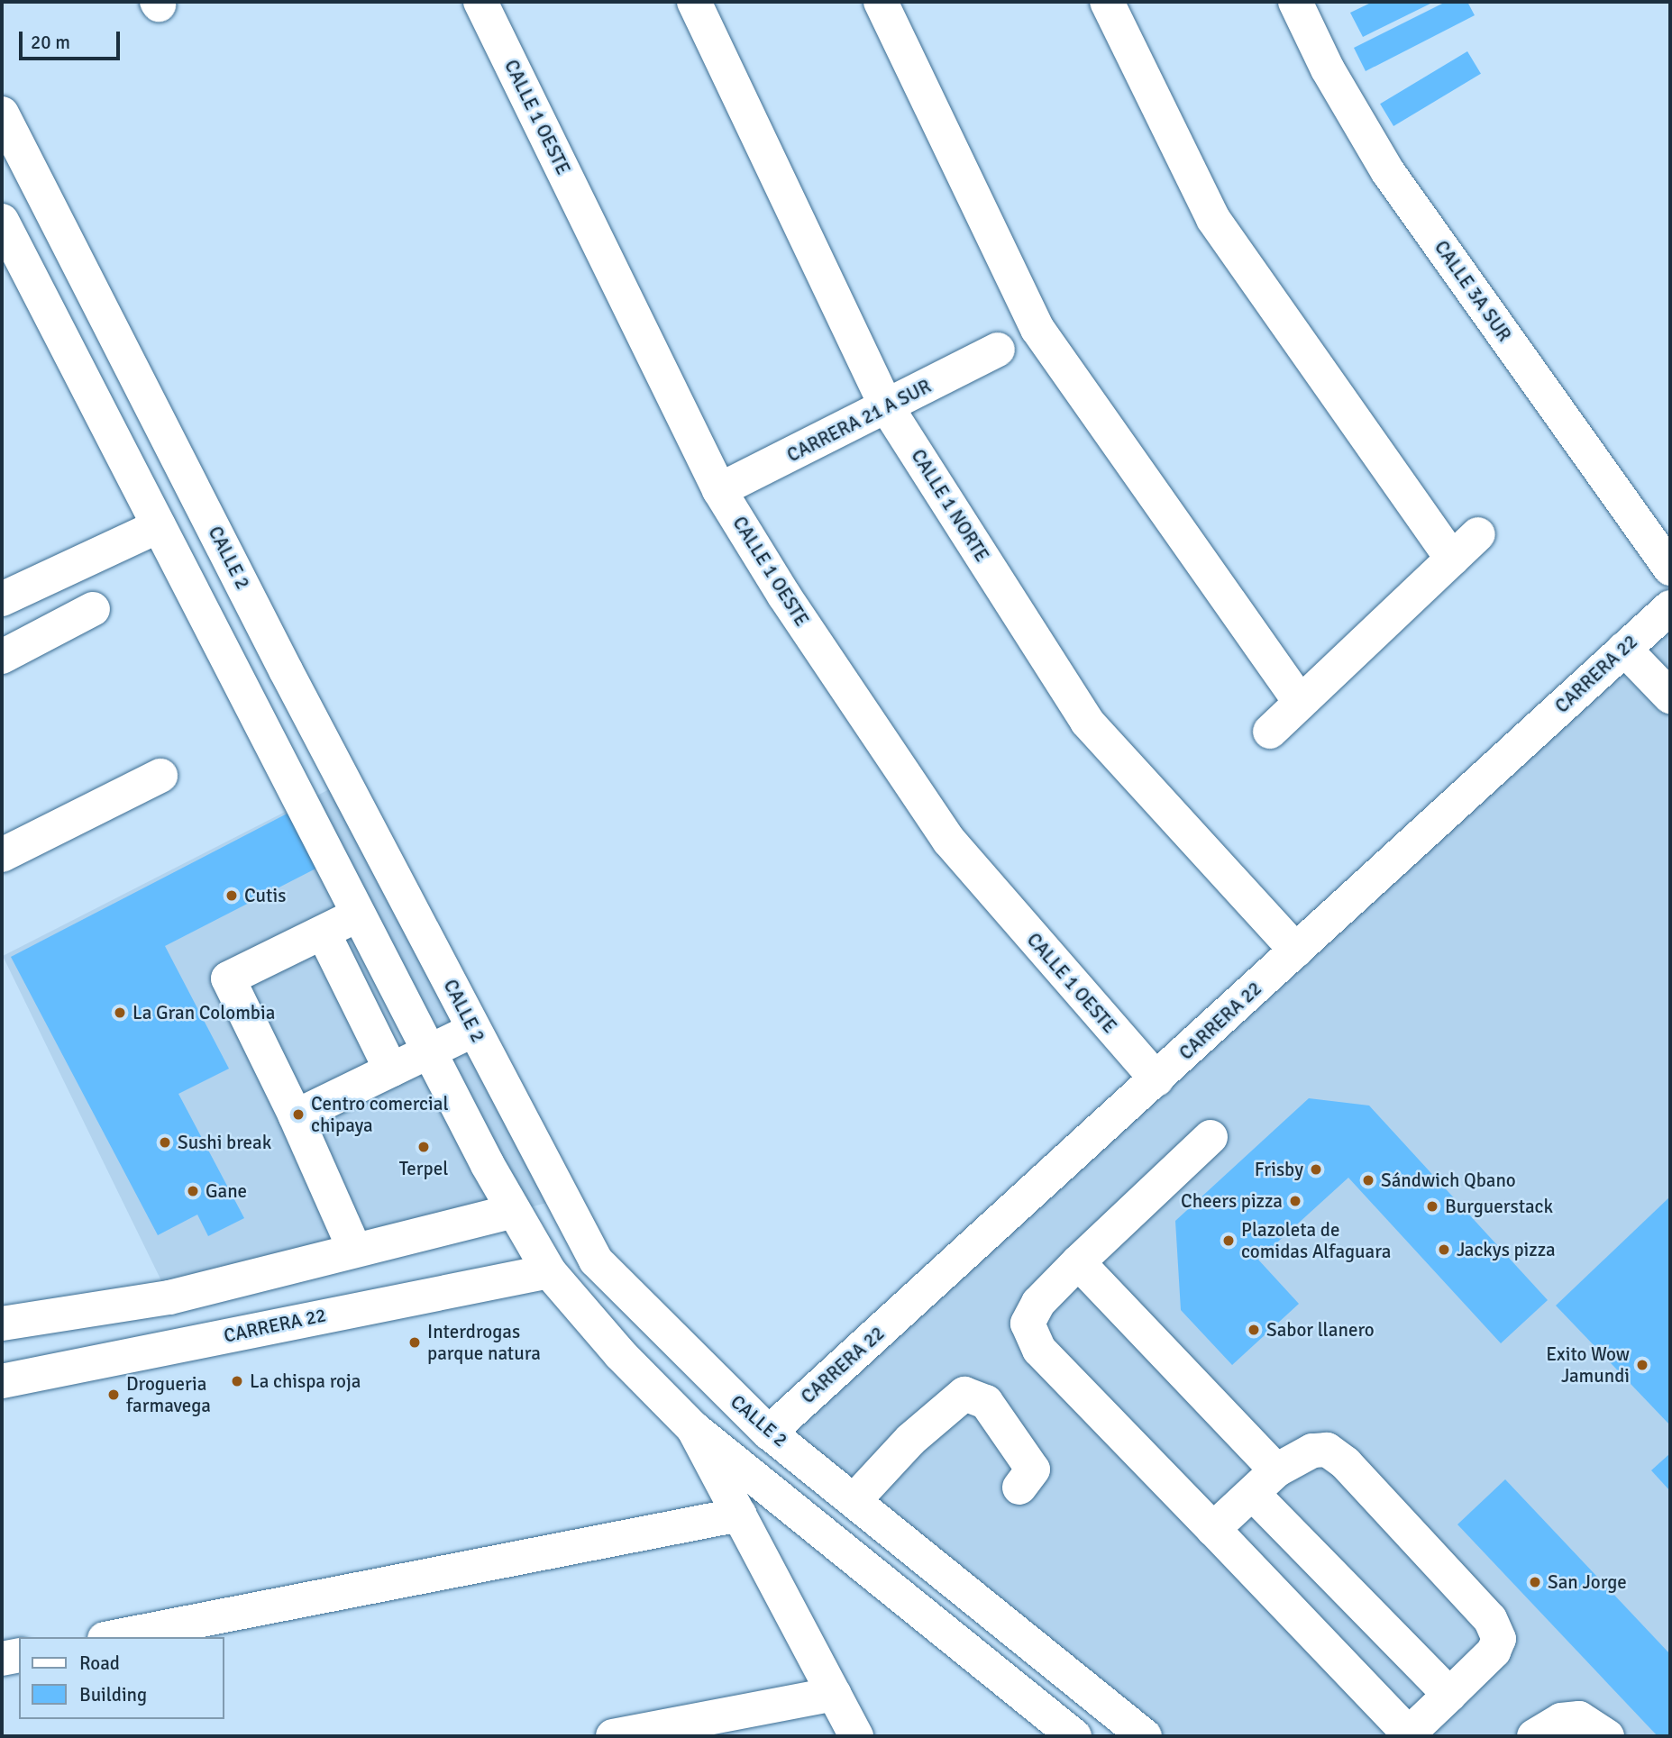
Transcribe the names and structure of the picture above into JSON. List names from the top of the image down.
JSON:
{
  "streets": {
    "street": [
      "CALLE 1 OESTE",
      "CALLE 3A SUR",
      "CARRERA 21 A SUR",
      "CALLE 1 NORTE",
      "CALLE 2",
      "CARRERA 22"
    ]
  },
  "crossings": [
    ["CALLE 1 OESTE", "CARRERA 21 A SUR"],
    ["CALLE 1 OESTE", "CARRERA 22"],
    ["CARRERA 21 A SUR", "CALLE 1 NORTE"],
    ["CALLE 1 NORTE", "CARRERA 22"],
    ["CALLE 2", "CARRERA 22"]
  ],
  "places": [
    "Cutis",
    "La Gran Colombia",
    "Centro comercial chipaya",
    "Sushi break",
    "Terpel",
    "Frisby",
    "Sándwich Qbano",
    "Gane",
    "Cheers pizza",
    "Burguerstack",
    "Plazoleta de comidas Alfaguara",
    "Jackys pizza",
    "Sabor llanero",
    "Interdrogas parque natura",
    "Exito Wow Jamundi",
    "La chispa roja",
    "Drogueria farmavega",
    "San Jorge"
  ],
  "legend": ["Road", "Building"],
  "scale_bar": "20 m"
}
